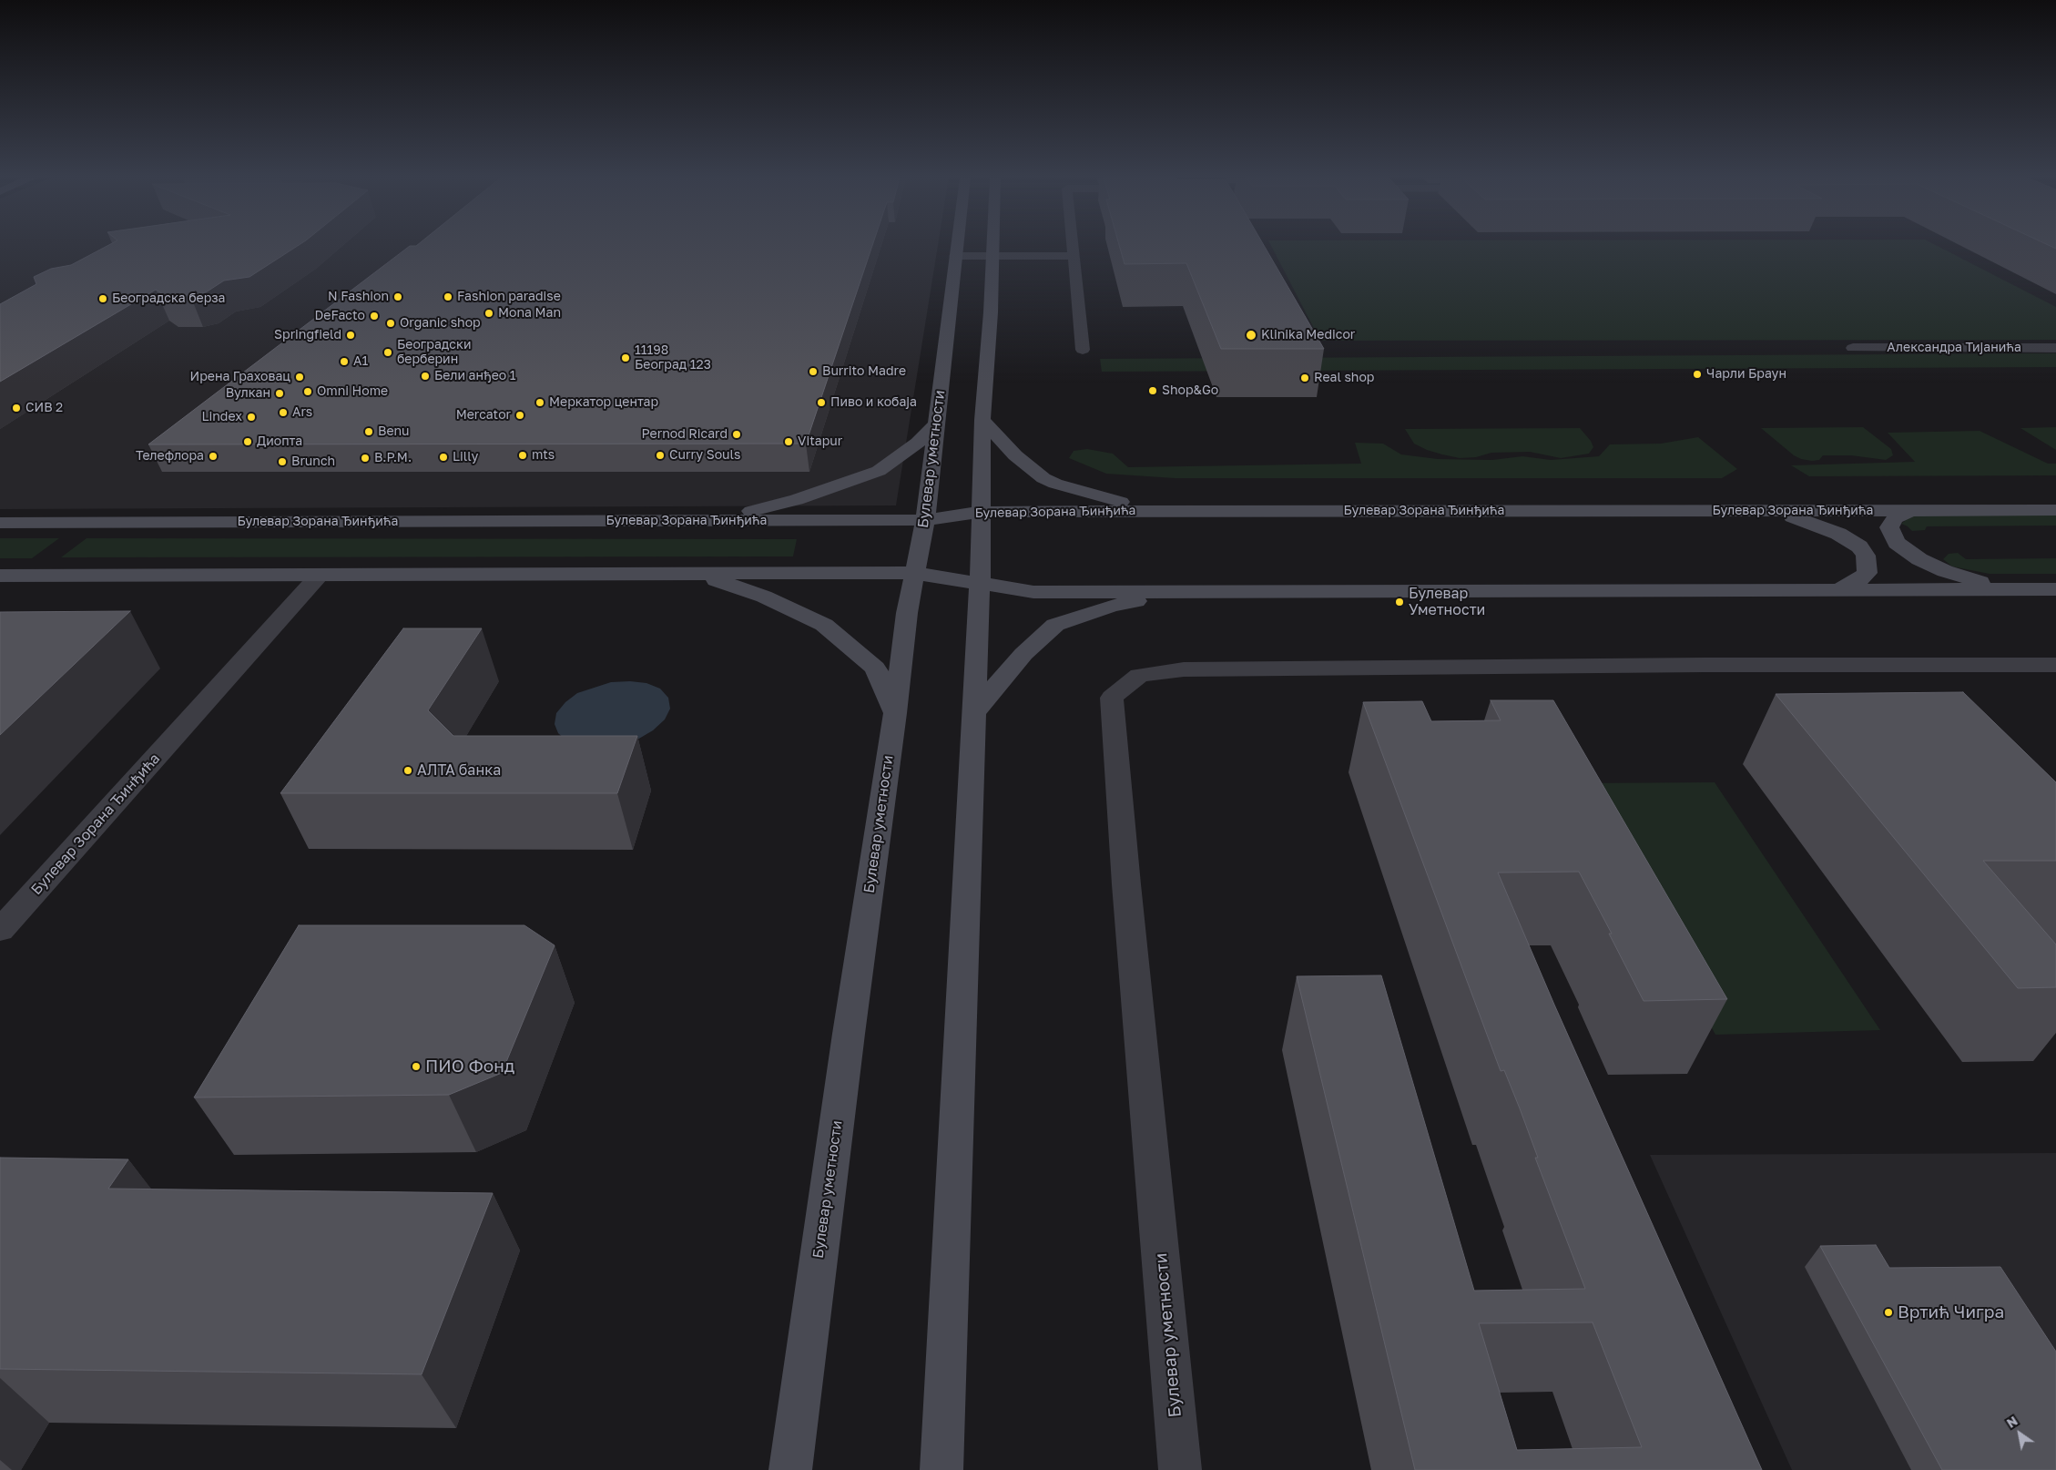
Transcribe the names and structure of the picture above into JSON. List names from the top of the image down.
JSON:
{
  "streets": {
    "street": ["Александра Тијанића", "Булевар уметности", "Булевар Зорана Ђинђића"]
  },
  "crossings": [
    ["Булевар уметности", "Булевар Зорана Ђинђића"]
  ],
  "places": [
    "N Fashion",
    "Fashion paradise",
    "Београдска берза",
    "Mona Man",
    "DeFacto",
    "Organic shop",
    "Springfield",
    "Klinika Medicor",
    "Београдски берберин",
    "11198 Београд 123",
    "A1",
    "Burrito Madre",
    "Чарли Браун",
    "Бели анђео 1",
    "Ирена Граховац",
    "Real shop",
    "Shop&Go",
    "Omni Home",
    "Вулкан",
    "Меркатор центар",
    "Пиво и кобаја",
    "СИВ 2",
    "Ars",
    "Mercator",
    "Lindex",
    "Benu",
    "Pernod Ricard",
    "Диопта",
    "Vitapur",
    "mts",
    "Curry Souls",
    "Телефлора",
    "Lilly",
    "B.P.M.",
    "Brunch",
    "Булевар Уметности",
    "АЛТА банка",
    "ПИО Фонд",
    "Вртић Чигра"
  ],
  "north": "top left"
}
